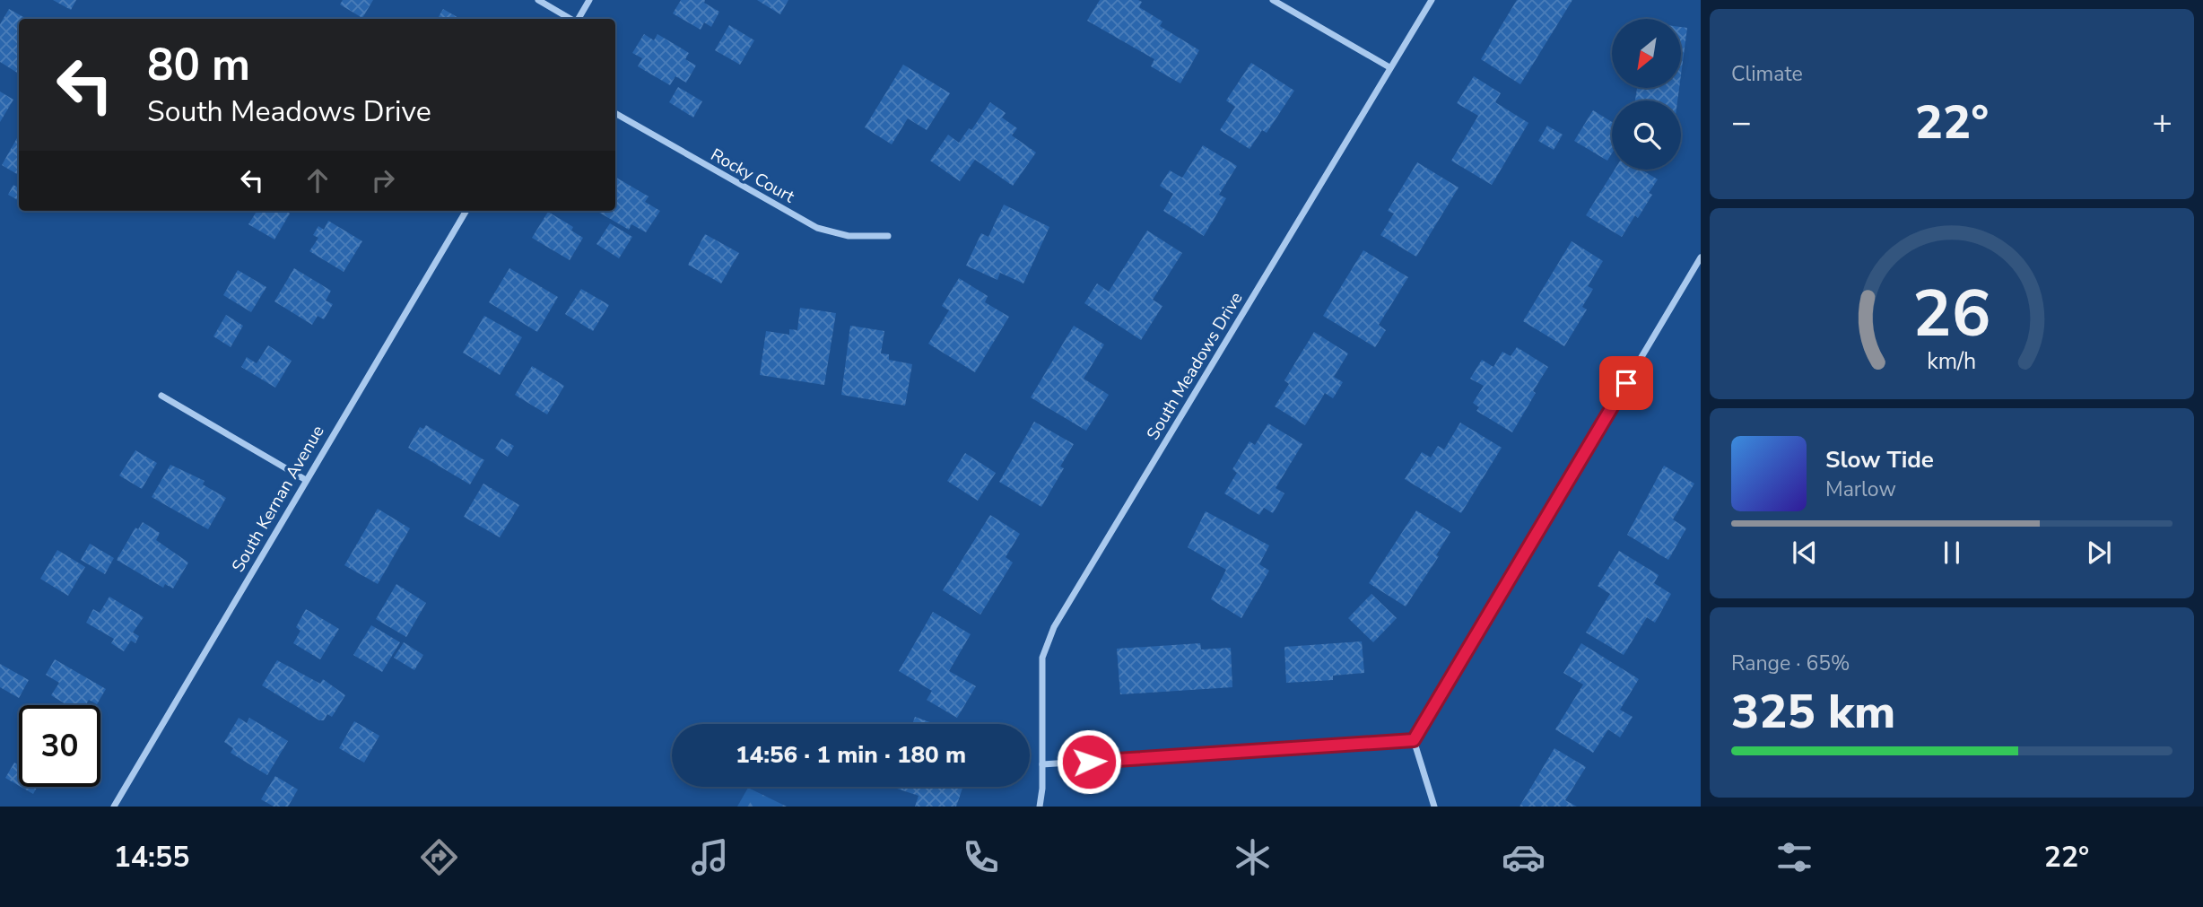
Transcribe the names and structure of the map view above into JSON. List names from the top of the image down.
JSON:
{
  "streets": {
    "street": ["Rocky Court", "South Meadows Drive", "South Kernan Avenue"]
  },
  "north": "bottom left",
  "page": {
    "tile": [
      "Climate",
      ["Range · 65%", "325 km"]
    ],
    "turn": ["80 m", "South Meadows Drive"],
    "heat": ["−", "22°", "+"],
    "song": ["Slow Tide", "Marlow"],
    "limit": "30",
    "trip": "14:56 · 1 min · 180 m",
    "tabs": ["14:55", "22°"],
    "gauge": ["26", "km/h"]
  }
}
